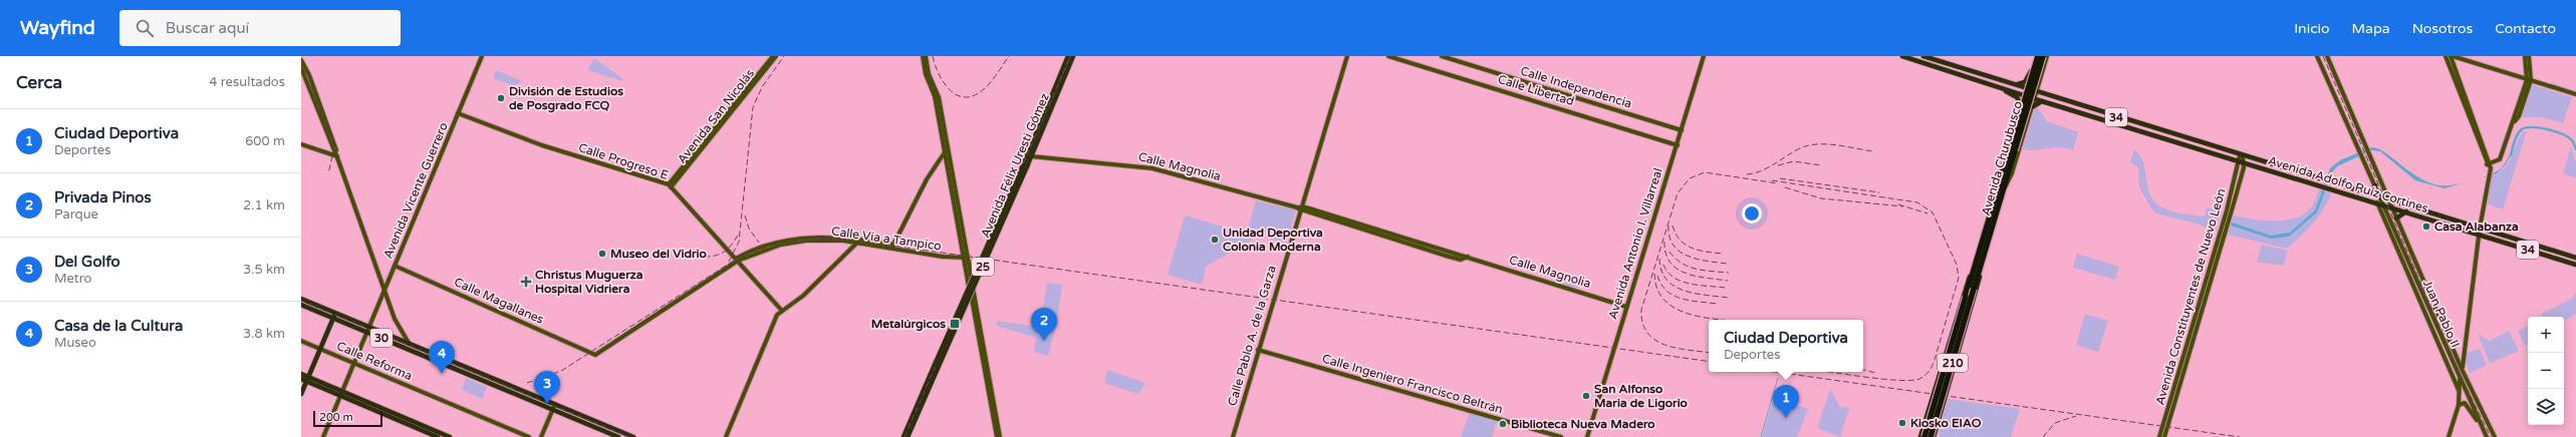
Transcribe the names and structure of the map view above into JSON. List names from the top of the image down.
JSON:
{
  "streets": {
    "highway": ["Avenida Churubusco", "210"],
    "main road": [
      "34",
      "Avenida Félix Uresti Gómez",
      "Avenida Adolfo Ruíz Cortines",
      "25",
      "30"
    ],
    "street": [
      "Calle Independencia",
      "Calle Libertad",
      "Avenida San Nicolás",
      "Calle Progreso E",
      "Calle Magnolia",
      "Avenida Vicente Guerrero",
      "Calle Vía a Tampico",
      "Avenida Antonio I. Villarreal",
      "Avenida Constituyentes de Nuevo León",
      "Calle Magallanes",
      "Juan Pablo II",
      "Calle Pablo A. de la Garza",
      "Calle Reforma",
      "Calle Ingeniero Francisco Beltrán"
    ]
  },
  "crossings": [
    ["Calle Independencia", "Avenida Antonio I. Villarreal"],
    ["Calle Libertad", "Avenida Antonio I. Villarreal"],
    ["Avenida San Nicolás", "Calle Progreso E"],
    ["34", "Avenida Adolfo Ruíz Cortines"],
    ["Calle Progreso E", "Avenida Vicente Guerrero"],
    ["Calle Progreso E", "Calle Vía a Tampico"],
    ["Avenida Félix Uresti Gómez", "Calle Magnolia"],
    ["Avenida Félix Uresti Gómez", "25"],
    ["Calle Magnolia", "Avenida Antonio I. Villarreal"],
    ["Calle Magnolia", "Calle Pablo A. de la Garza"],
    ["Avenida Adolfo Ruíz Cortines", "Avenida Constituyentes de Nuevo León"],
    ["Avenida Adolfo Ruíz Cortines", "Juan Pablo II"],
    ["Avenida Vicente Guerrero", "Calle Magallanes"],
    ["Avenida Vicente Guerrero", "30"],
    ["Avenida Vicente Guerrero", "Calle Reforma"],
    ["Calle Vía a Tampico", "Calle Magallanes"],
    ["Calle Pablo A. de la Garza", "Calle Ingeniero Francisco Beltrán"]
  ],
  "places": {
    "other": [
      "División de Estudios de Posgrado FCQ",
      "Casa Alabanza",
      "Unidad Deportiva Colonia Moderna",
      "Museo del Vidrio",
      "San Alfonso Maria de Ligorio",
      "Kiosko EIAO",
      "Biblioteca Nueva Madero"
    ],
    "health": ["Christus Muguerza Hospital Vidriera"],
    "transit": ["Metalúrgicos"]
  },
  "scale_bar": "200 m",
  "page": {
    "header": "Wayfind",
    "search": "Buscar aquí",
    "nav": [
      "Inicio",
      "Mapa",
      "Nosotros",
      "Contacto"
    ],
    "heading": ["Cerca", "4 resultados"],
    "list": [
      {
        "mark": "1",
        "name": "Ciudad Deportiva",
        "note": "Deportes",
        "value": "600 m"
      },
      {
        "mark": "2",
        "name": "Privada Pinos",
        "note": "Parque",
        "value": "2.1 km"
      },
      {
        "mark": "3",
        "name": "Del Golfo",
        "note": "Metro",
        "value": "3.5 km"
      },
      {
        "mark": "4",
        "name": "Casa de la Cultura",
        "note": "Museo",
        "value": "3.8 km"
      }
    ],
    "pins": [
      "2",
      "4",
      "3",
      "1"
    ],
    "map_buttons": ["+", "−"],
    "popup": ["Ciudad Deportiva", "Deportes"],
    "scale": "200 m"
  }
}
